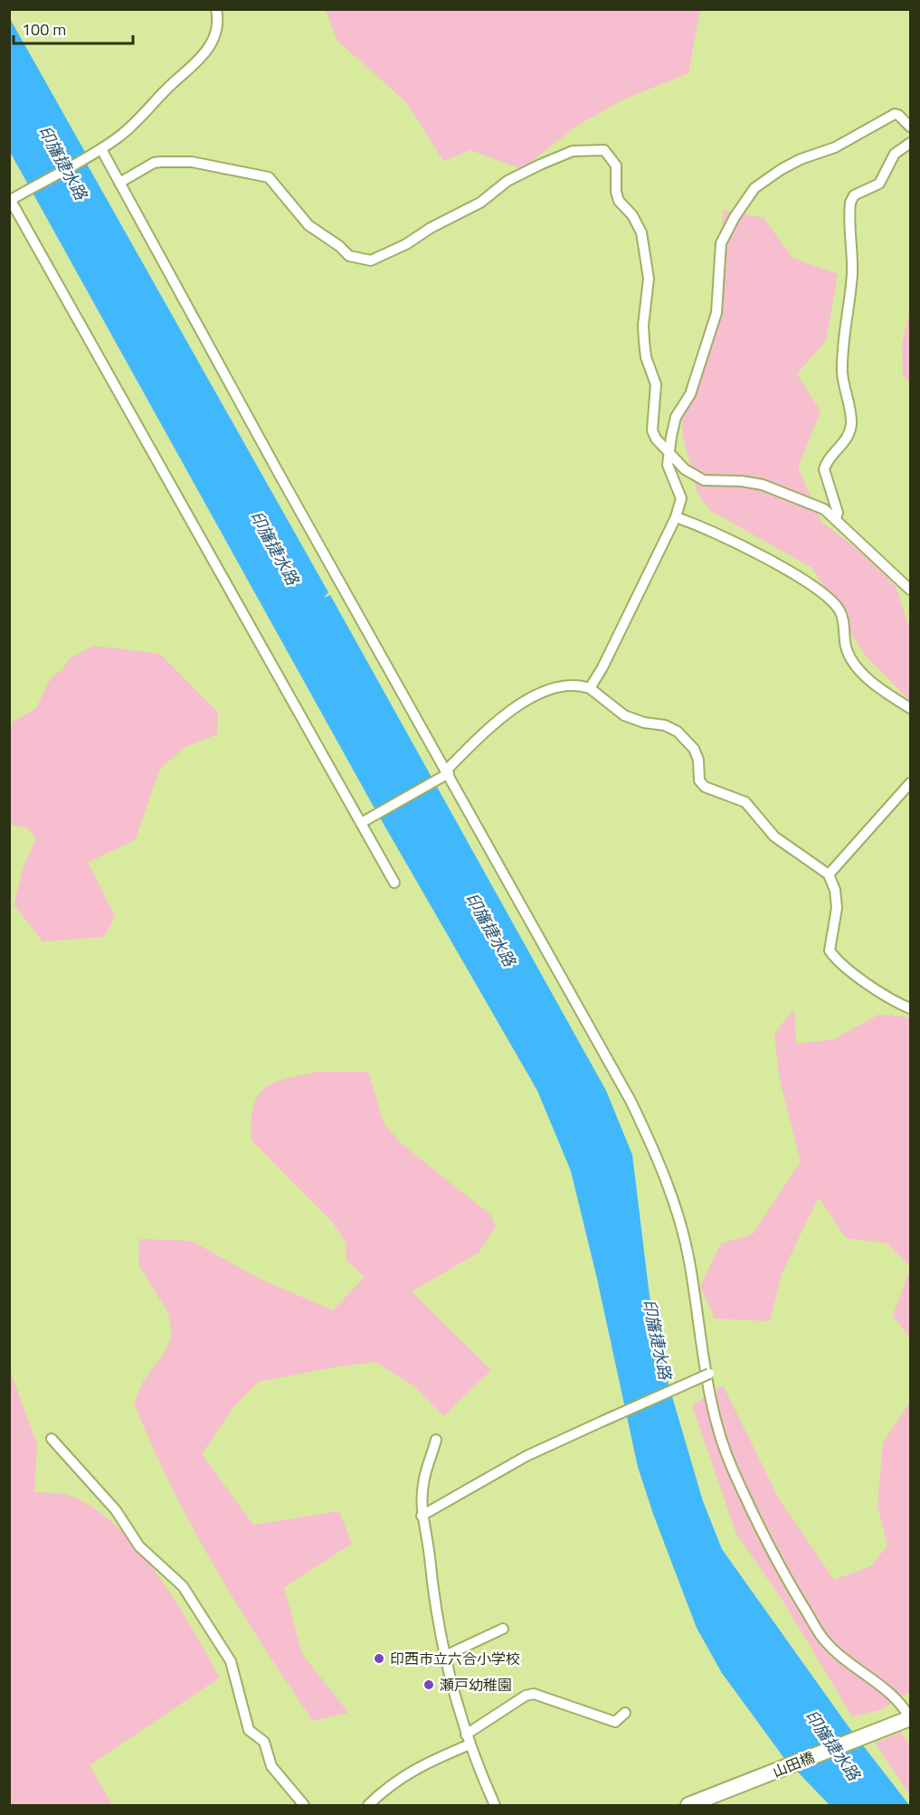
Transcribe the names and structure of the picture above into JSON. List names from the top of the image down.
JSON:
{
  "streets": {
    "main road": ["山田橋"]
  },
  "water": ["印旛捷水路"],
  "places": ["印西市立六合小学校", "瀬戸幼稚園"],
  "scale_bar": "100 m"
}
